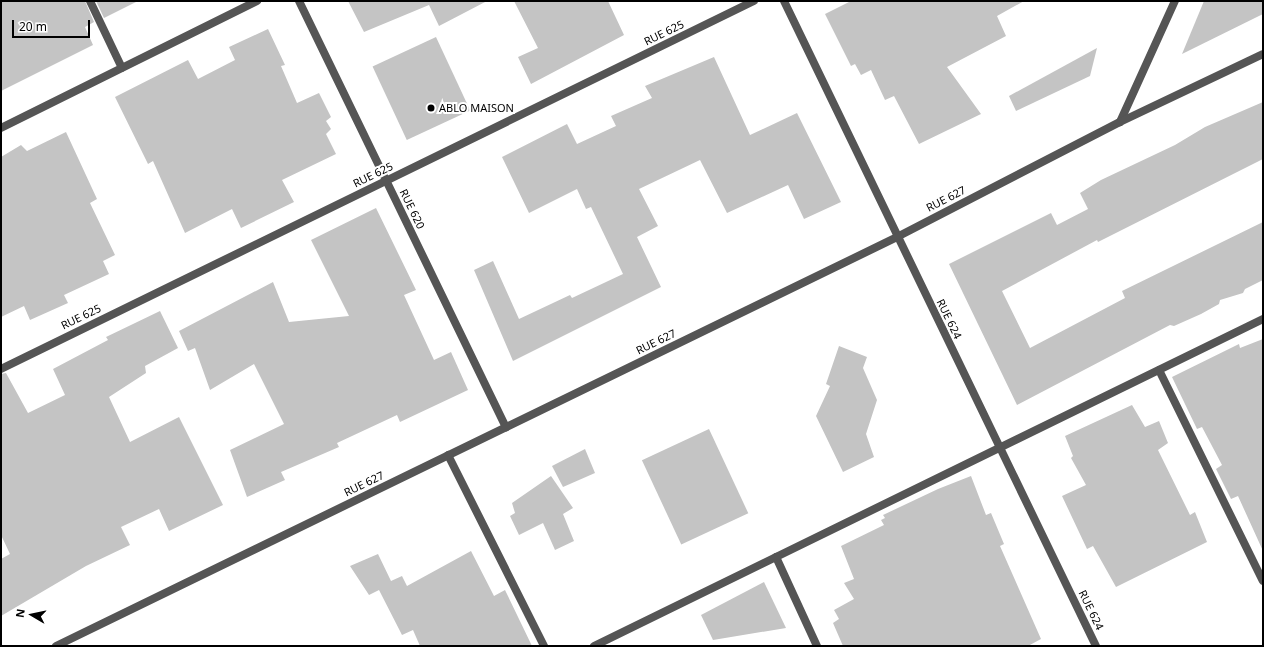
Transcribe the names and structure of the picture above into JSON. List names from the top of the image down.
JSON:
{
  "streets": {
    "street": [
      "RUE 625",
      "RUE 627",
      "RUE 620",
      "RUE 624"
    ]
  },
  "crossings": [
    ["RUE 625", "RUE 620"],
    ["RUE 627", "RUE 620"],
    ["RUE 627", "RUE 624"]
  ],
  "places": ["ABLO MAISON"],
  "scale_bar": "20 m",
  "north": "left"
}
